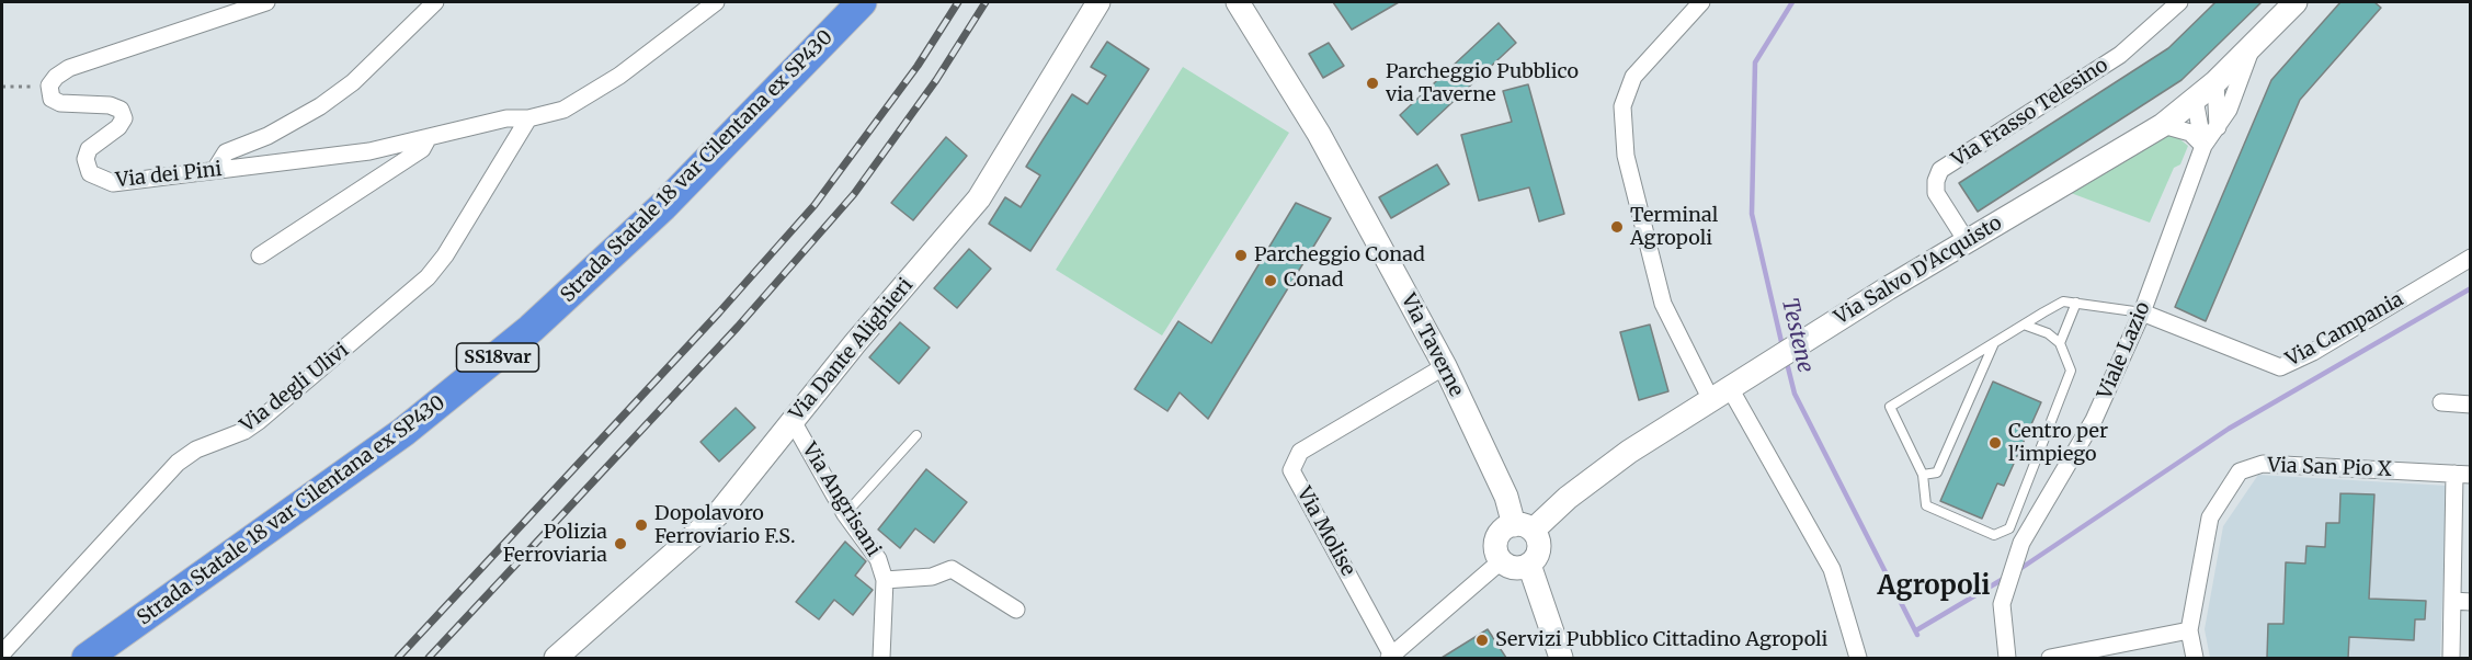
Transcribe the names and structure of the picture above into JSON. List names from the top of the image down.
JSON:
{
  "streets": {
    "highway": ["Strada Statale 18 var Cilentana ex SP430", "SS18var"],
    "street": [
      "Via Frasso Telesino",
      "Via dei Pini",
      "Via Salvo D'Acquisto",
      "Via Campania",
      "Via Taverne",
      "Via Dante Alighieri",
      "Viale Lazio",
      "Via degli Ulivi",
      "Via San Pio X",
      "Via Angrisani",
      "Via Molise"
    ]
  },
  "crossings": [
    ["Via Frasso Telesino", "Via Salvo D'Acquisto"],
    ["Via dei Pini", "Via degli Ulivi"],
    ["Via Salvo D'Acquisto", "Via Taverne"],
    ["Via Salvo D'Acquisto", "Viale Lazio"],
    ["Via Campania", "Viale Lazio"],
    ["Via Taverne", "Via Molise"],
    ["Via Dante Alighieri", "Via Angrisani"]
  ],
  "districts": ["Agropoli"],
  "water": ["Testene"],
  "places": [
    "Parcheggio Pubblico via Taverne",
    "Terminal Agropoli",
    "Parcheggio Conad",
    "Conad",
    "Centro per l'impiego",
    "Dopolavoro Ferroviario F.S.",
    "Polizia Ferroviaria",
    "Servizi Pubblico Cittadino Agropoli"
  ]
}
